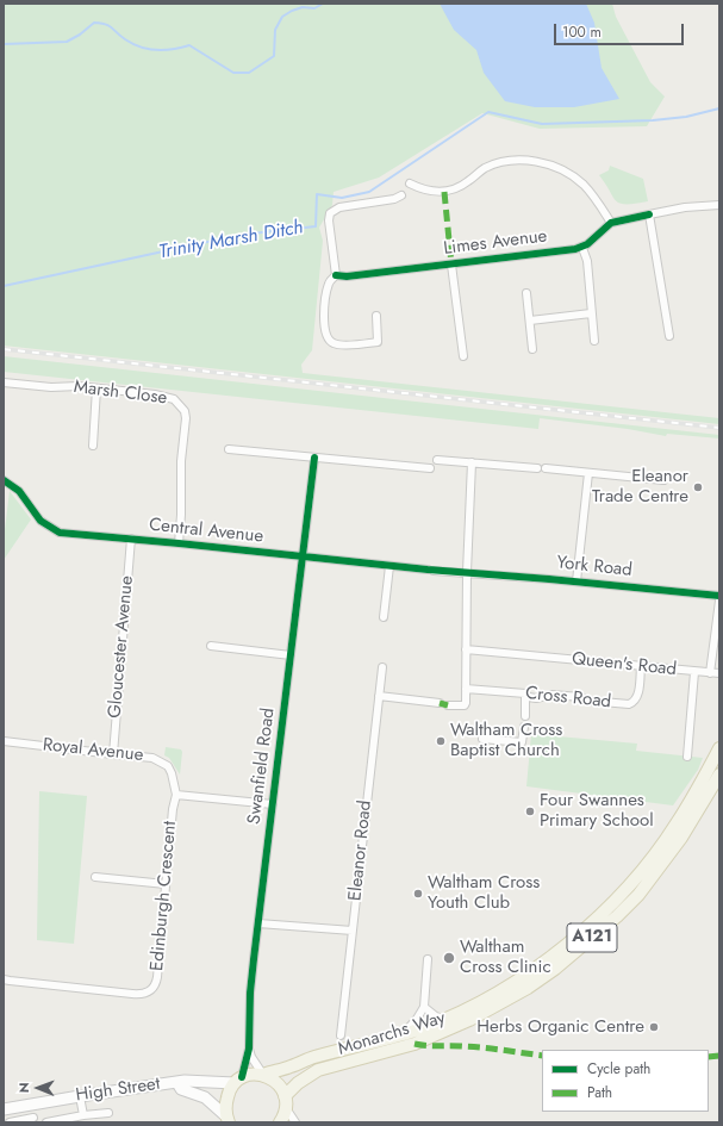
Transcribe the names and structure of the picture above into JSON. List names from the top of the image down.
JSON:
{
  "streets": {
    "main road": ["A121", "Monarchs Way", "High Street"],
    "street": [
      "Limes Avenue",
      "Marsh Close",
      "Central Avenue",
      "York Road",
      "Gloucester Avenue",
      "Queen's Road",
      "Cross Road",
      "Royal Avenue",
      "Swanfield Road",
      "Eleanor Road",
      "Edinburgh Crescent"
    ]
  },
  "crossings": [
    ["Marsh Close", "Central Avenue"],
    ["Central Avenue", "York Road"],
    ["Central Avenue", "Gloucester Avenue"],
    ["Central Avenue", "Swanfield Road"],
    ["Gloucester Avenue", "Royal Avenue"],
    ["Queen's Road", "Cross Road"],
    ["Royal Avenue", "Edinburgh Crescent"],
    ["Swanfield Road", "Monarchs Way"],
    ["Swanfield Road", "High Street"],
    ["Monarchs Way", "High Street"]
  ],
  "water": ["Trinity Marsh Ditch"],
  "places": [
    "Eleanor Trade Centre",
    "Waltham Cross Baptist Church",
    "Four Swannes Primary School",
    "Waltham Cross Youth Club",
    "Waltham Cross Clinic",
    "Herbs Organic Centre"
  ],
  "legend": ["Cycle path", "Path"],
  "scale_bar": "100 m",
  "north": "left"
}
